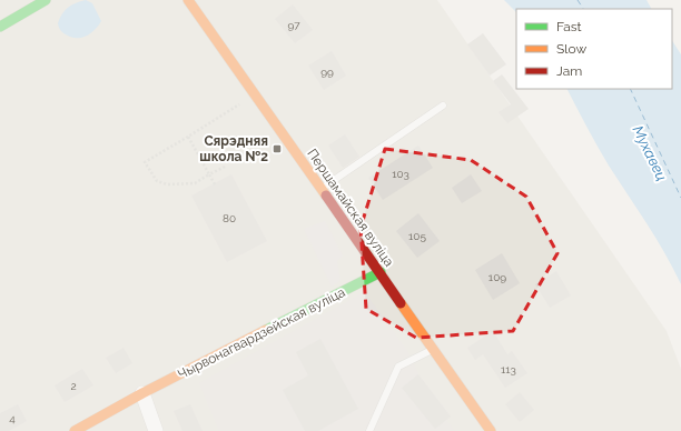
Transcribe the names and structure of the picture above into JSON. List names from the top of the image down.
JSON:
{
  "streets": {
    "main road": ["Першамайская вуліца", "Чырвонагвардзейская вуліца"]
  },
  "crossings": [
    ["Першамайская вуліца", "Чырвонагвардзейская вуліца"]
  ],
  "water": ["Мухавец"],
  "places": {
    "transit": ["Сярэдняя школа №2"]
  },
  "house_numbers": [
    "97",
    "99",
    "103",
    "80",
    "105",
    "109",
    "113",
    "2",
    "4"
  ],
  "legend": ["Fast", "Slow", "Jam"]
}
